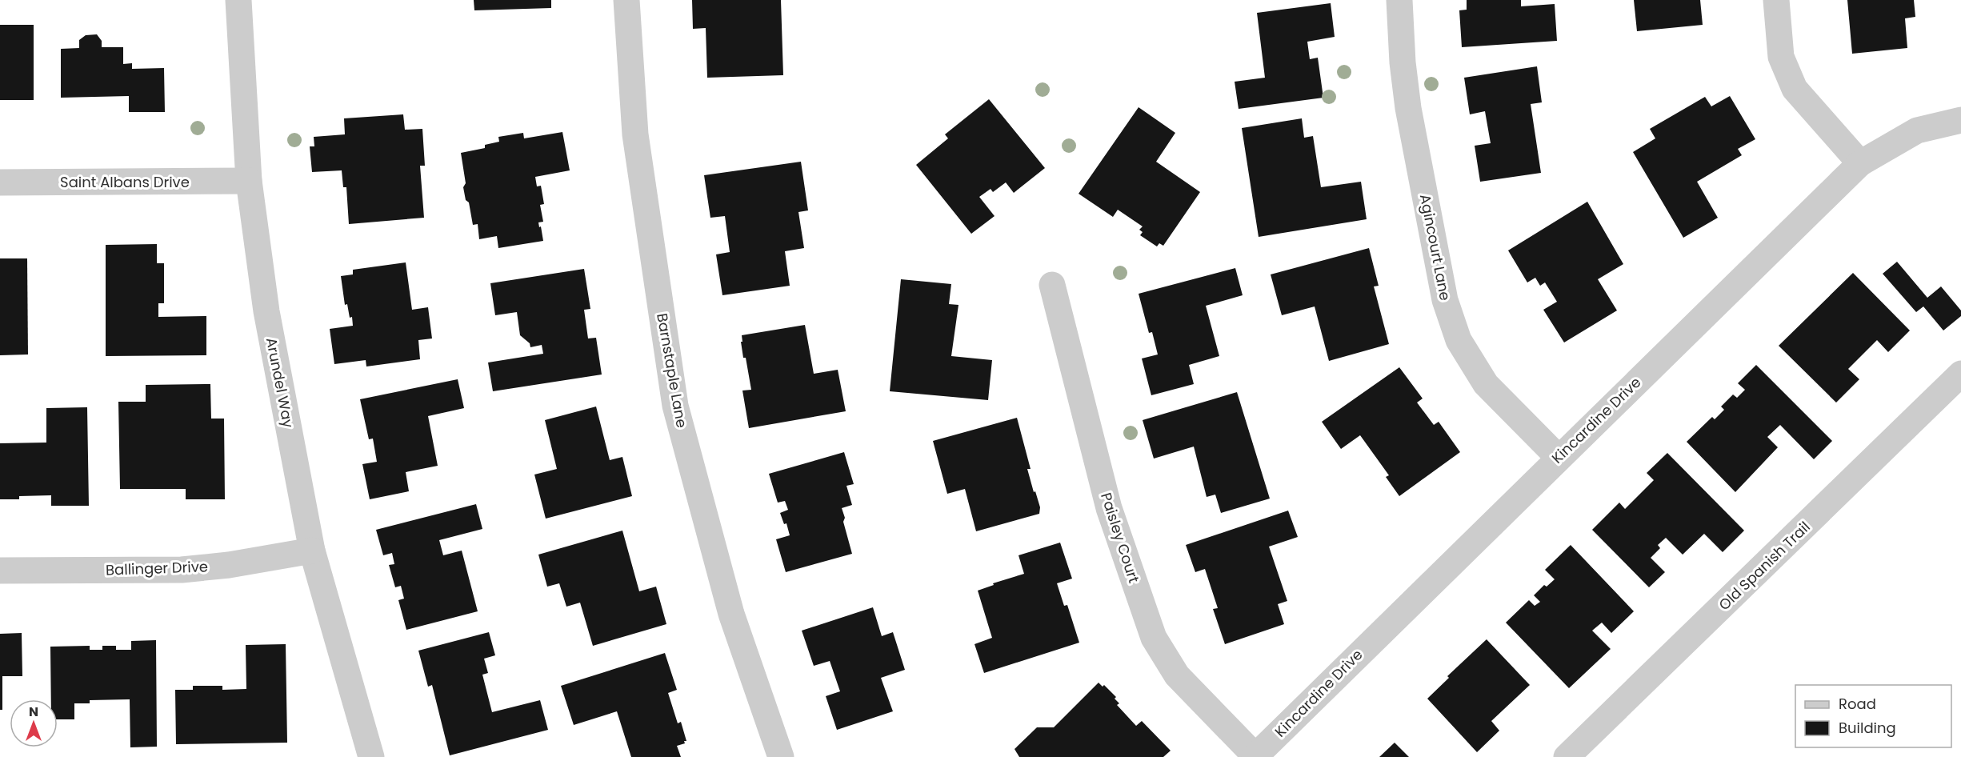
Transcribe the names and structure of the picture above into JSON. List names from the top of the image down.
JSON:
{
  "streets": {
    "street": [
      "Saint Albans Drive",
      "Agincourt Lane",
      "Barnstaple Lane",
      "Arundel Way",
      "Kincardine Drive",
      "Paisley Court",
      "Old Spanish Trail",
      "Ballinger Drive"
    ]
  },
  "crossings": [
    ["Saint Albans Drive", "Arundel Way"],
    ["Agincourt Lane", "Kincardine Drive"],
    ["Arundel Way", "Ballinger Drive"],
    ["Kincardine Drive", "Paisley Court"]
  ],
  "legend": ["Road", "Building"],
  "north": "top"
}
